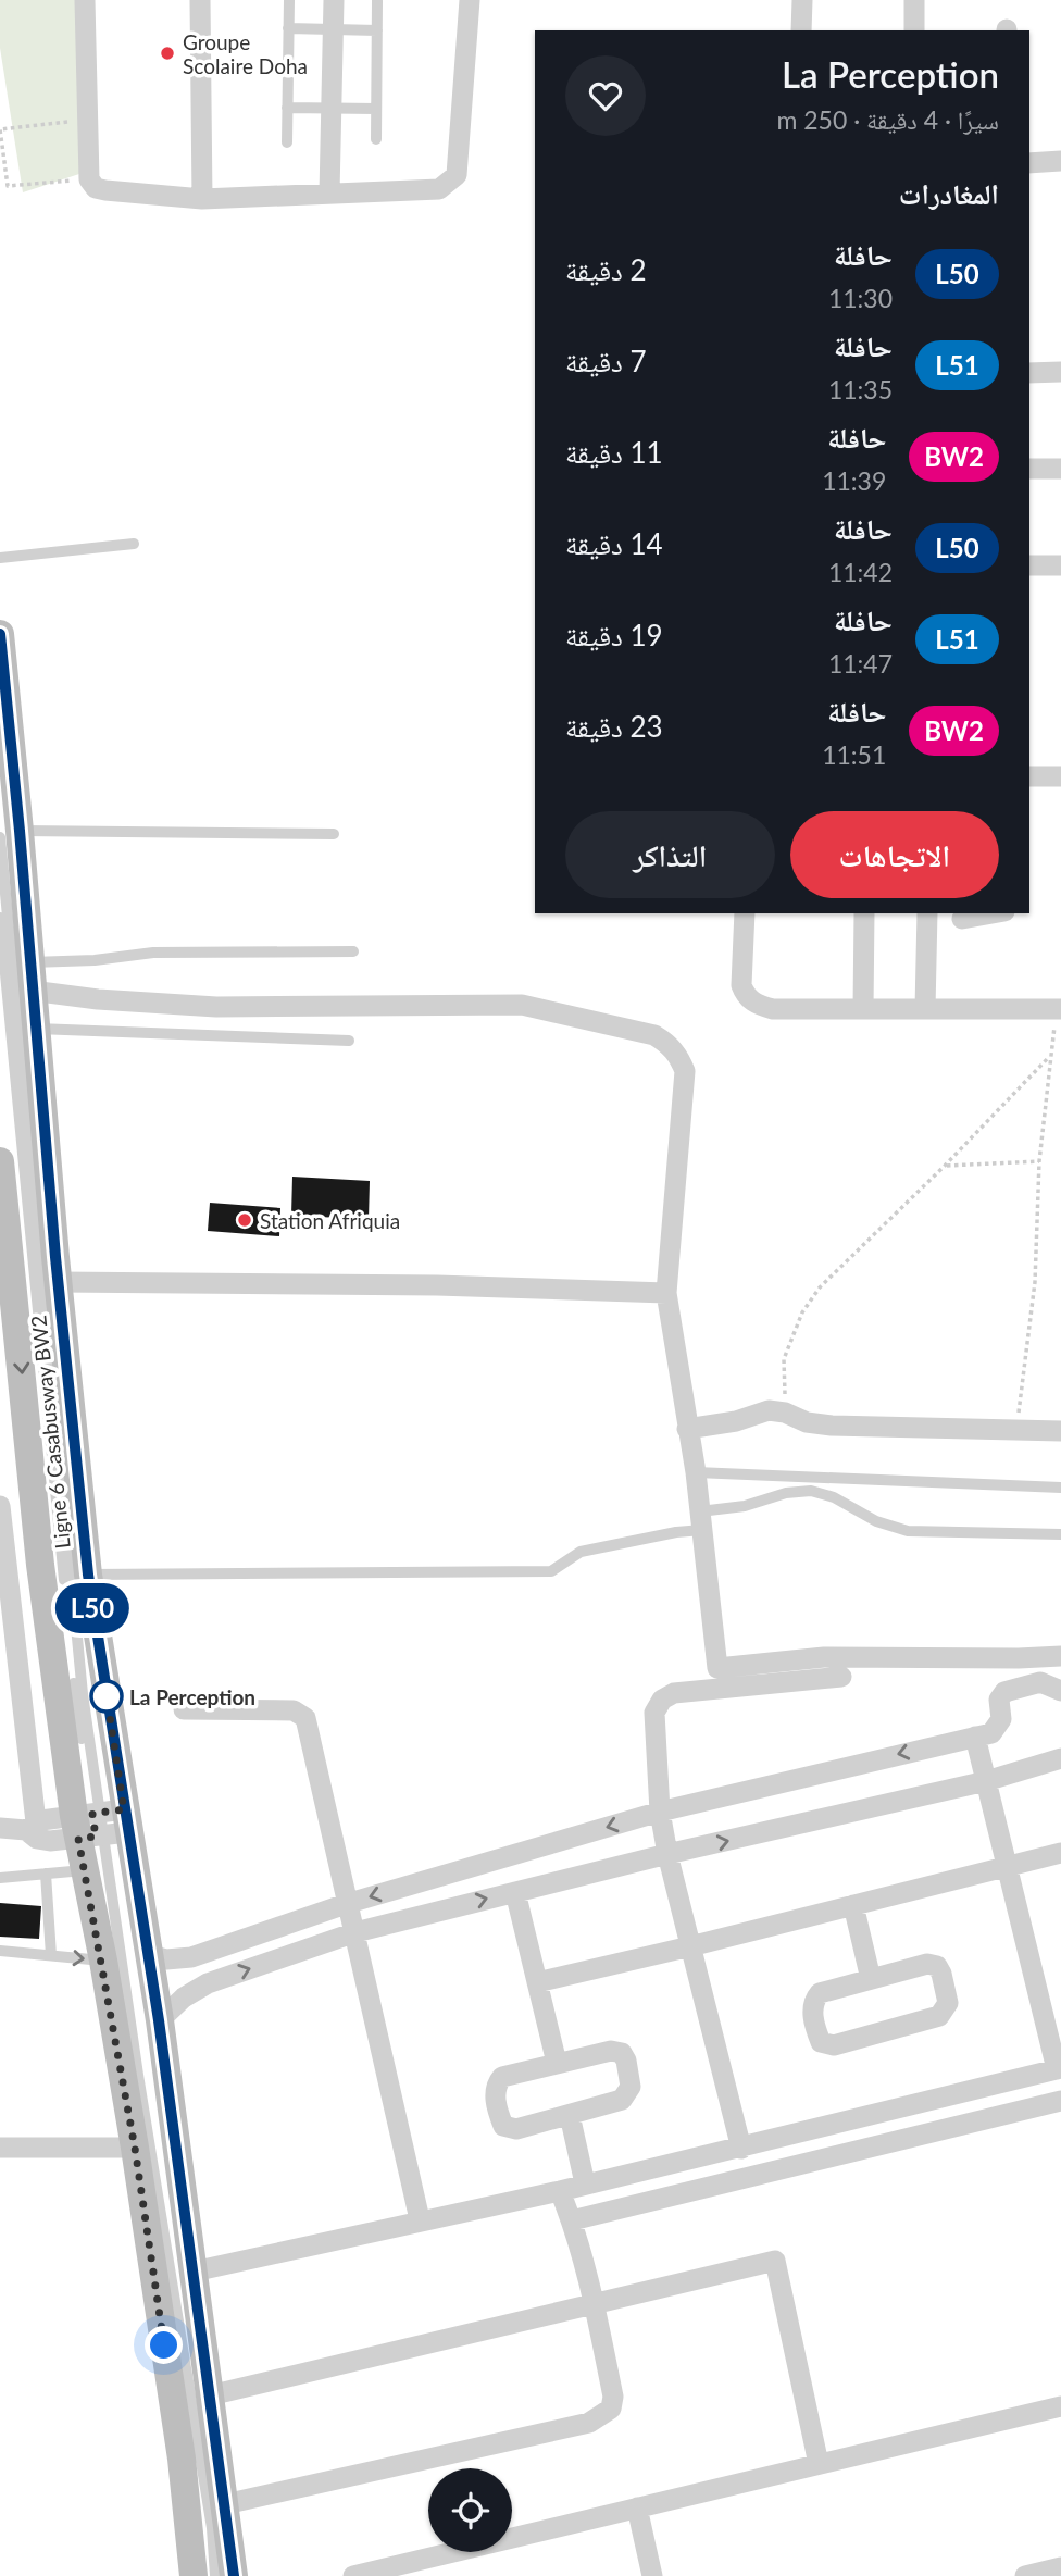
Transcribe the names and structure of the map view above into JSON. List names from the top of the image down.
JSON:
{
  "streets": {
    "lane": ["Ligne 6 Casabusway BW2"]
  },
  "places": ["Groupe Scolaire Doha", "Station Afriquia", "La Perception"],
  "lines": ["bus line L50"],
  "page": {
    "on_map": "L50",
    "heading": [
      ["La Perception", "سيرًا · 4 دقيقة · 250 m"],
      "المغادرات"
    ],
    "list": [
      {
        "mark": "L50",
        "name": "حافلة",
        "note": "11:30",
        "value": "2 دقيقة"
      },
      {
        "mark": "L51",
        "name": "حافلة",
        "note": "11:35",
        "value": "7 دقيقة"
      },
      {
        "mark": "BW2",
        "name": "حافلة",
        "note": "11:39",
        "value": "11 دقيقة"
      },
      {
        "mark": "L50",
        "name": "حافلة",
        "note": "11:42",
        "value": "14 دقيقة"
      },
      {
        "mark": "L51",
        "name": "حافلة",
        "note": "11:47",
        "value": "19 دقيقة"
      },
      {
        "mark": "BW2",
        "name": "حافلة",
        "note": "11:51",
        "value": "23 دقيقة"
      }
    ],
    "buttons": ["الاتجاهات", "التذاكر"]
  }
}
